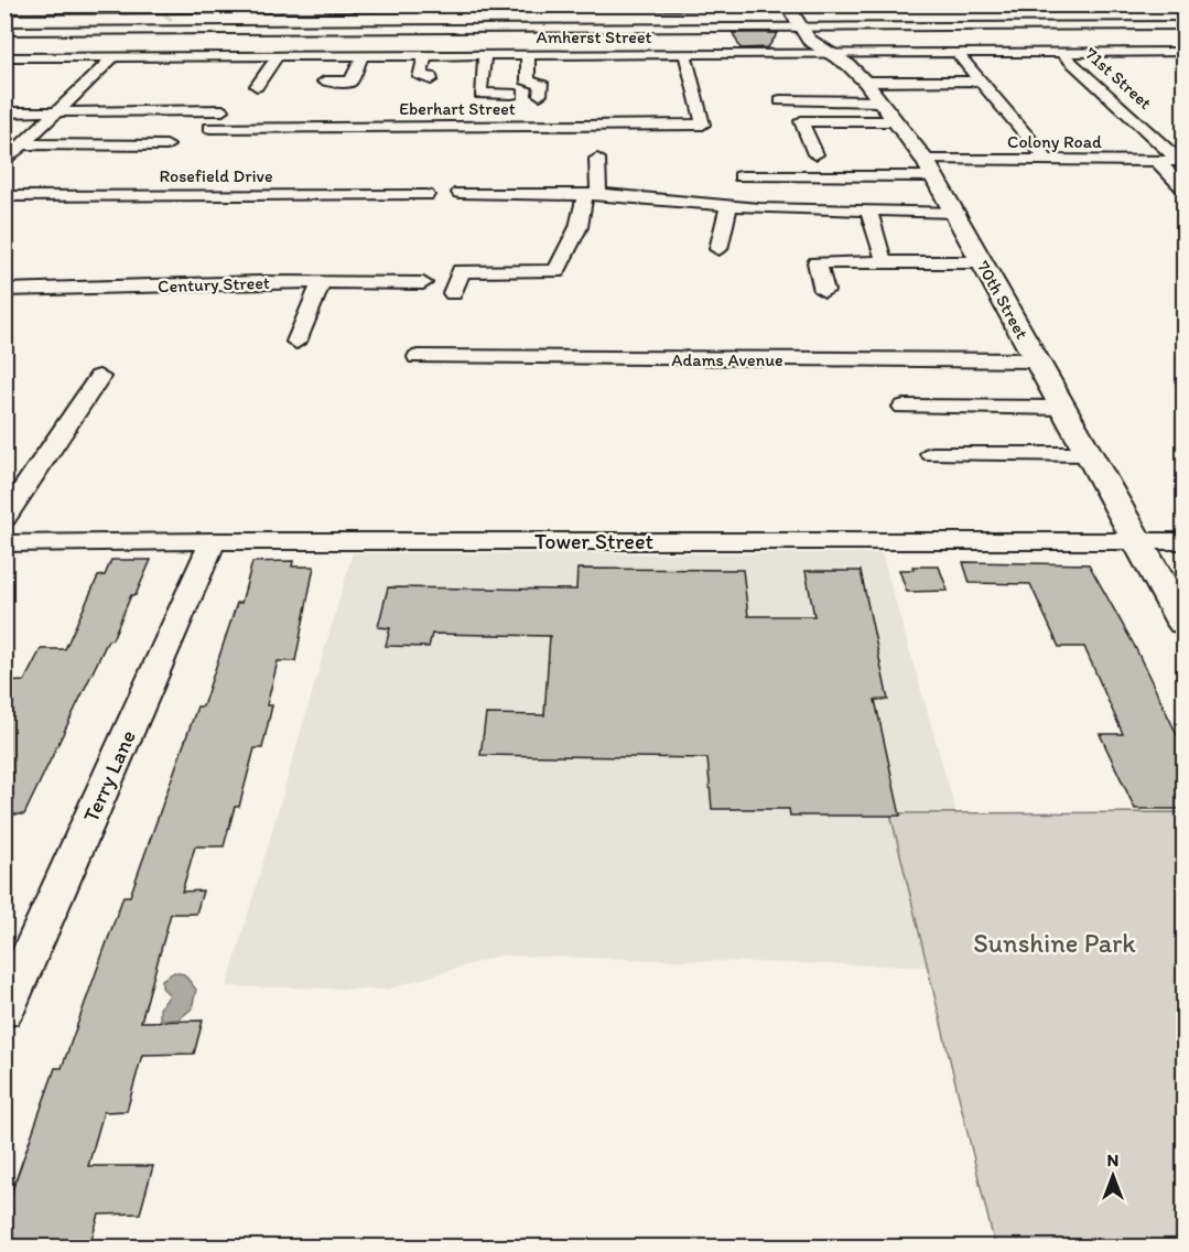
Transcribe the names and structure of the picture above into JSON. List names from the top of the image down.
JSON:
{
  "streets": {
    "main road": ["70th Street"],
    "street": [
      "Amherst Street",
      "71st Street",
      "Eberhart Street",
      "Colony Road",
      "Rosefield Drive",
      "Century Street",
      "Adams Avenue",
      "Tower Street",
      "Terry Lane"
    ]
  },
  "crossings": [
    ["Amherst Street", "71st Street"],
    ["Amherst Street", "Eberhart Street"],
    ["Amherst Street", "70th Street"],
    ["71st Street", "Colony Road"],
    ["Colony Road", "70th Street"],
    ["70th Street", "Adams Avenue"],
    ["70th Street", "Tower Street"],
    ["Tower Street", "Terry Lane"]
  ],
  "parks": ["Sunshine Park"],
  "north": "top"
}
